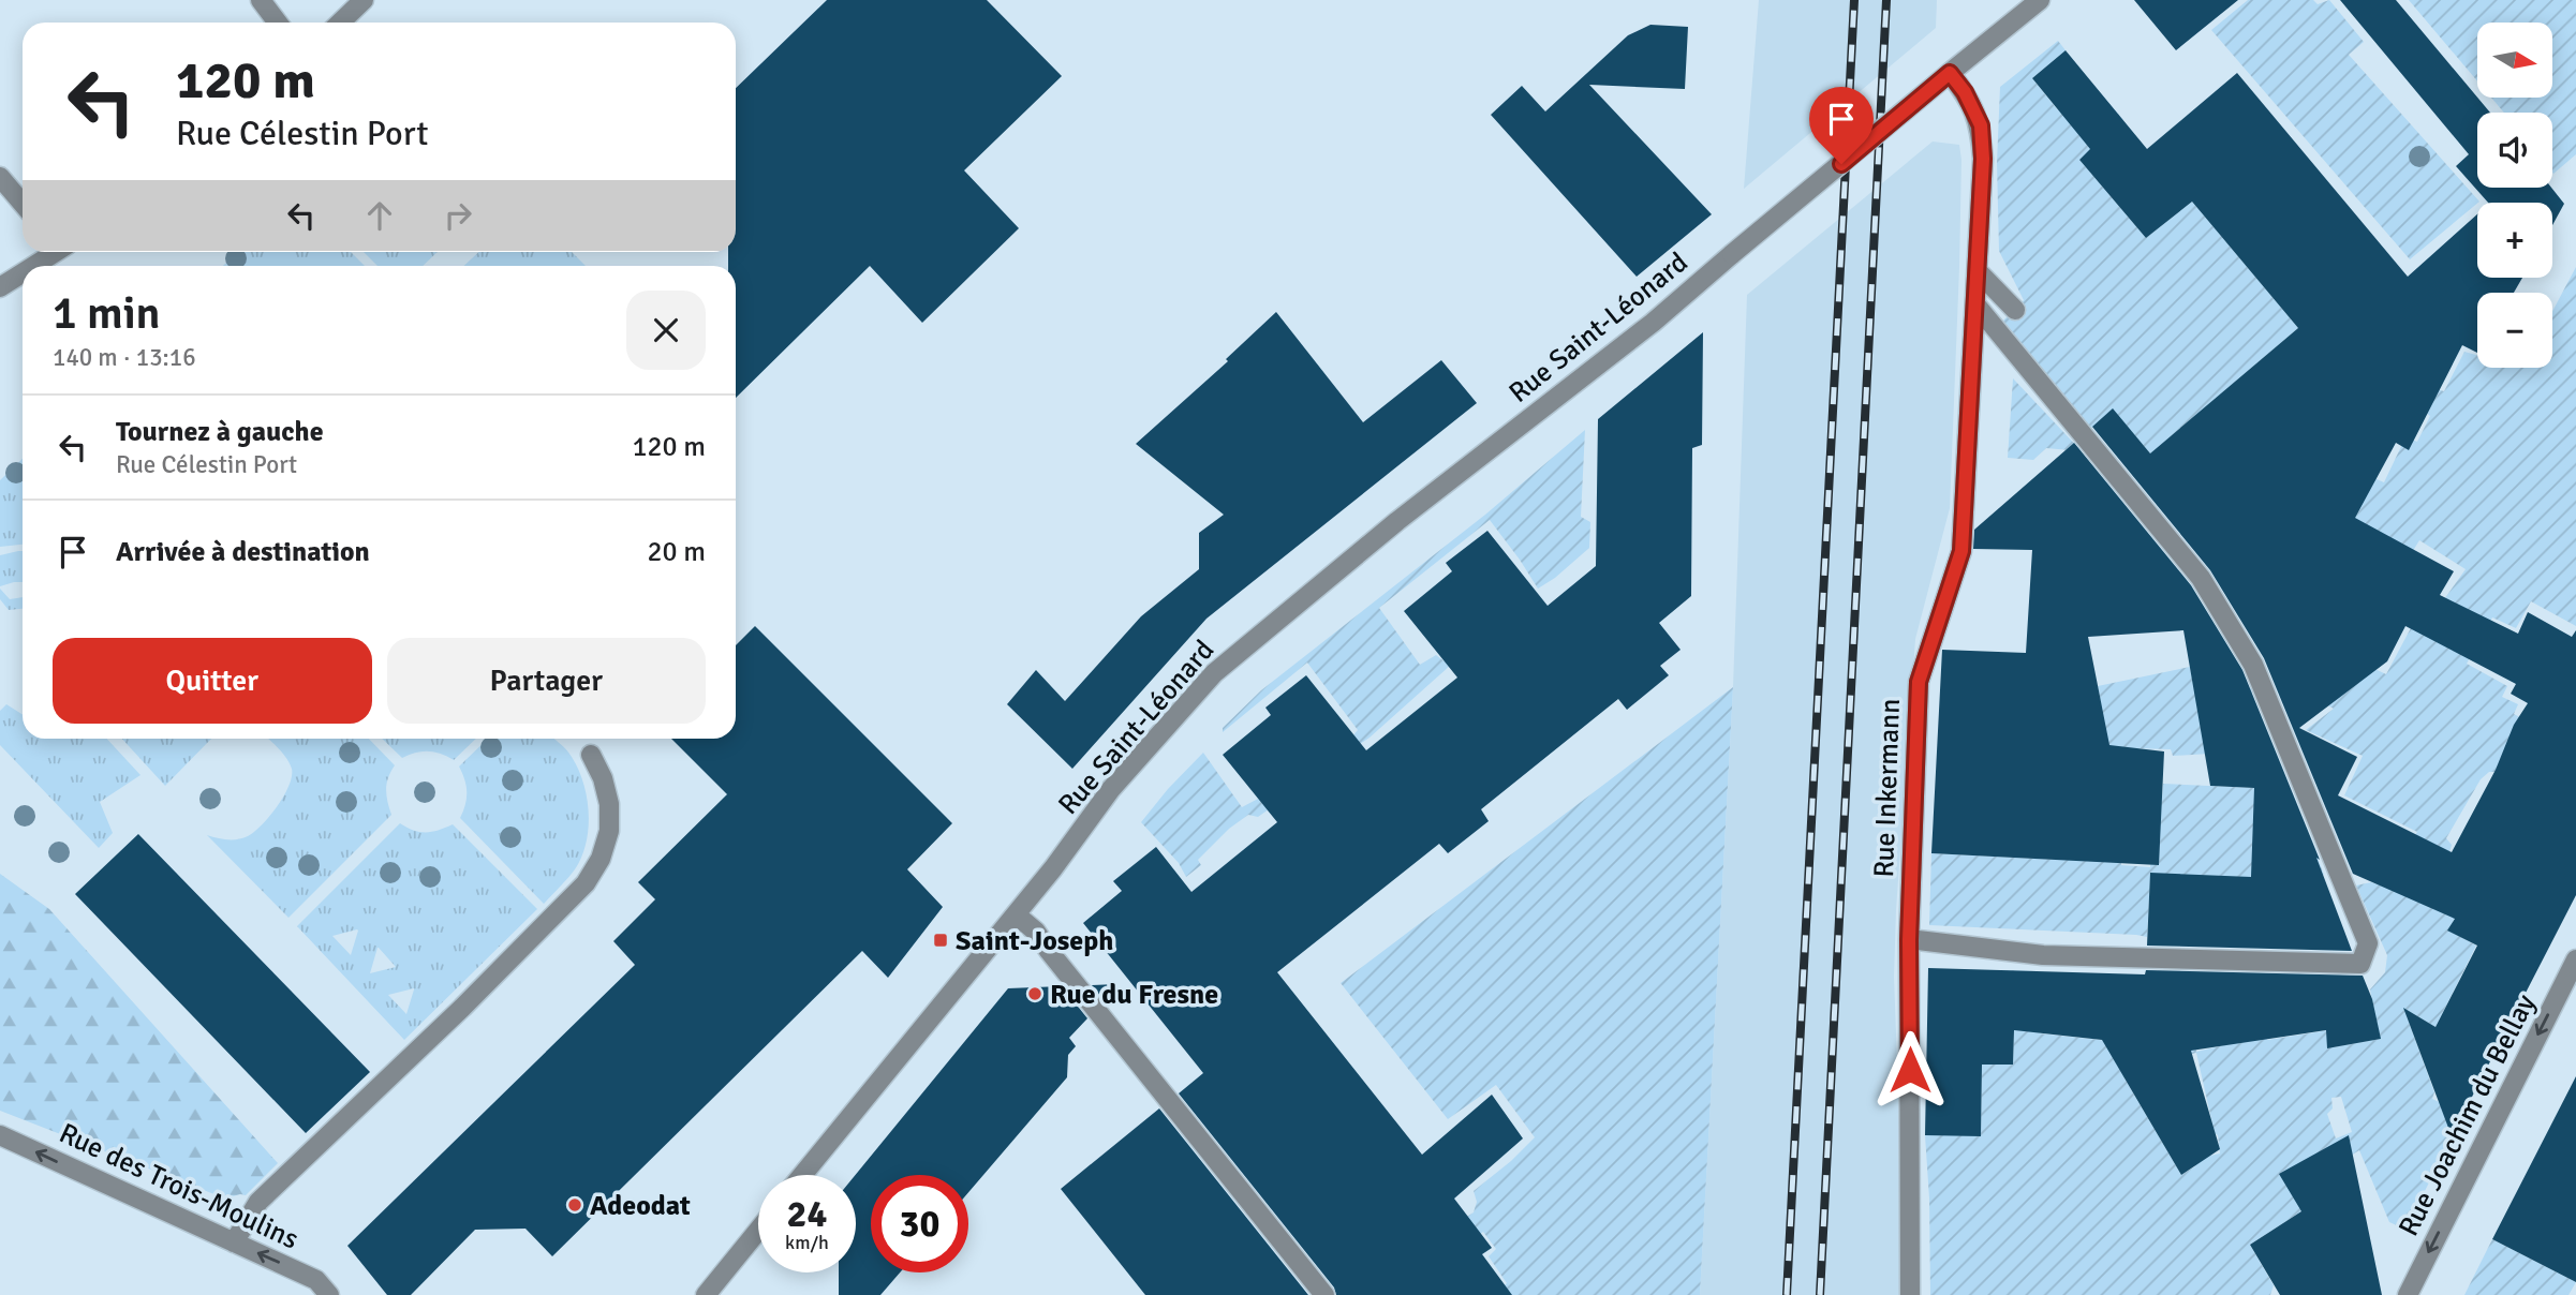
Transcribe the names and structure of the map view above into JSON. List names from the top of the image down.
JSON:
{
  "streets": {
    "street": [
      "Rue Saint-Léonard",
      "Rue Inkermann",
      "Rue Joachim du Bellay",
      "Rue des Trois-Moulins"
    ]
  },
  "crossings": [
    ["Rue Saint-Léonard", "Rue Inkermann"]
  ],
  "one_way": ["Rue Joachim du Bellay", "Rue des Trois-Moulins"],
  "places": {
    "transit": ["Saint-Joseph"],
    "other": ["Rue du Fresne", "Adeodat"]
  },
  "north": "right",
  "page": {
    "map_buttons": ["+", "−"],
    "turn": ["120 m", "Rue Célestin Port"],
    "heading": ["1 min", "140 m · 13:16"],
    "list": [
      {
        "name": "Tournez à gauche",
        "note": "Rue Célestin Port",
        "value": "120 m"
      },
      {
        "name": "Arrivée à destination",
        "value": "20 m"
      }
    ],
    "buttons": ["Quitter", "Partager"],
    "speed": "24 km/h",
    "limit": "30"
  }
}
